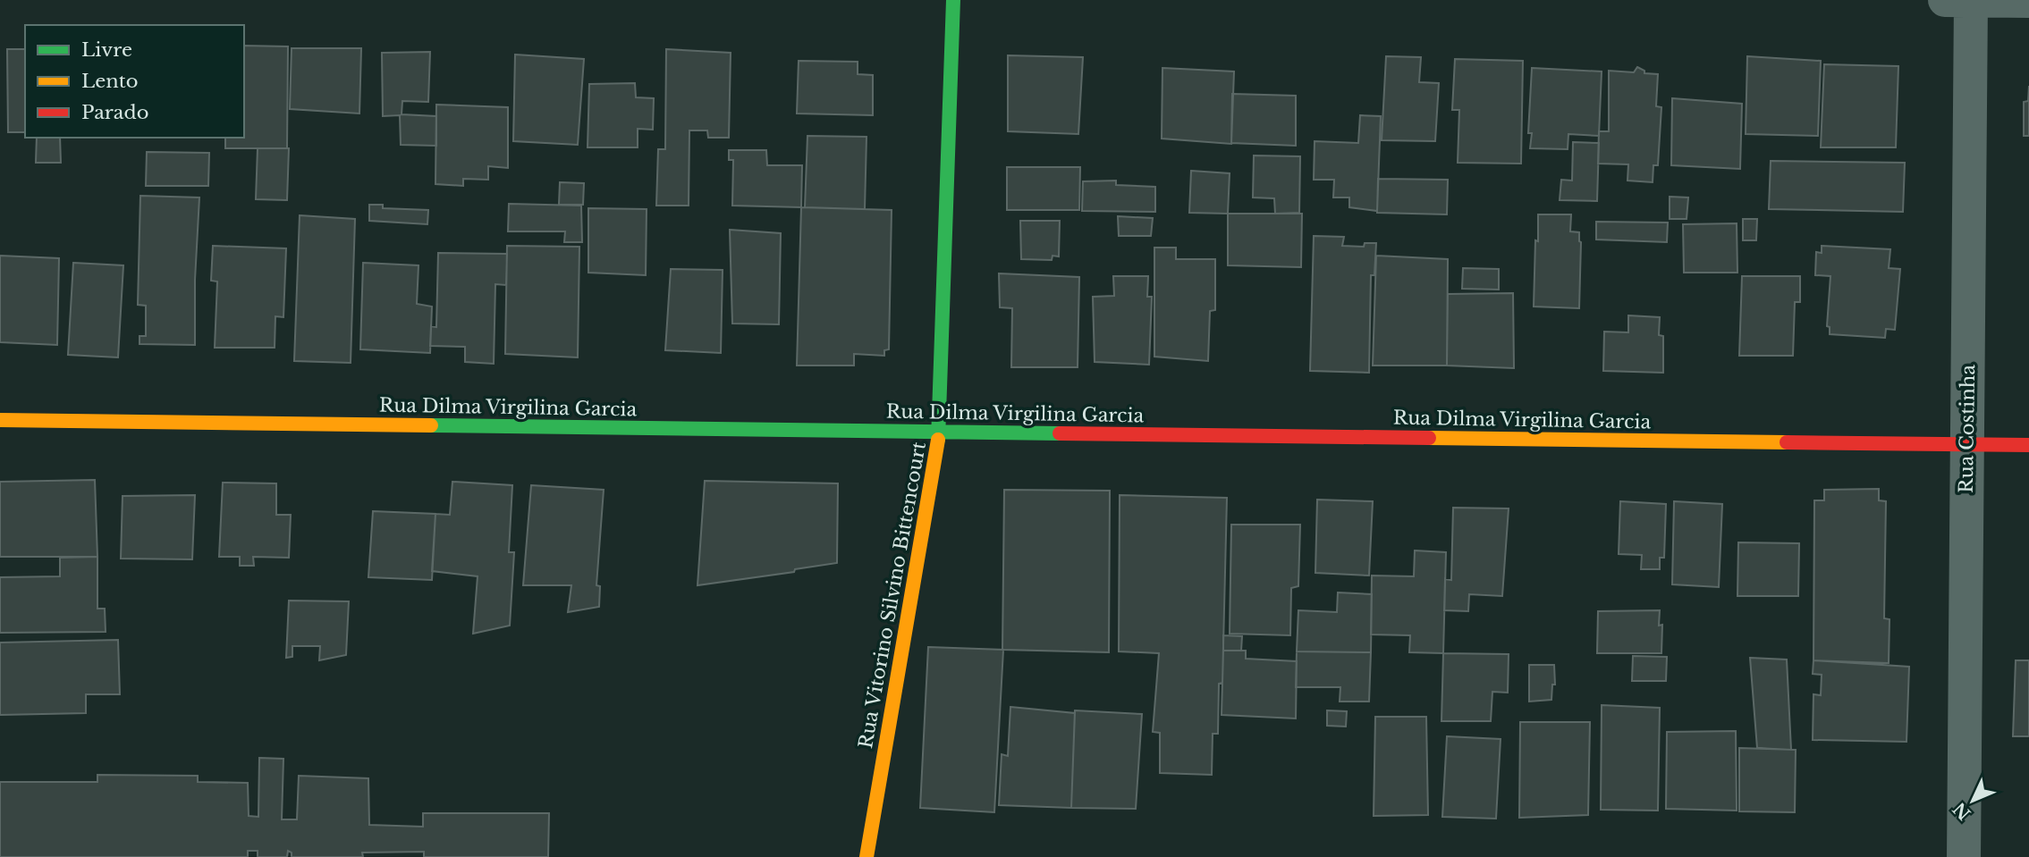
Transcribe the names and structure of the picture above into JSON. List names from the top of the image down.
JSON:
{
  "streets": {
    "street": ["Rua Dilma Virgilina Garcia", "Rua Costinha", "Rua Vitorino Silvino Bittencourt"]
  },
  "crossings": [
    ["Rua Dilma Virgilina Garcia", "Rua Costinha"],
    ["Rua Dilma Virgilina Garcia", "Rua Vitorino Silvino Bittencourt"]
  ],
  "legend": ["Livre", "Lento", "Parado"],
  "north": "bottom left"
}
